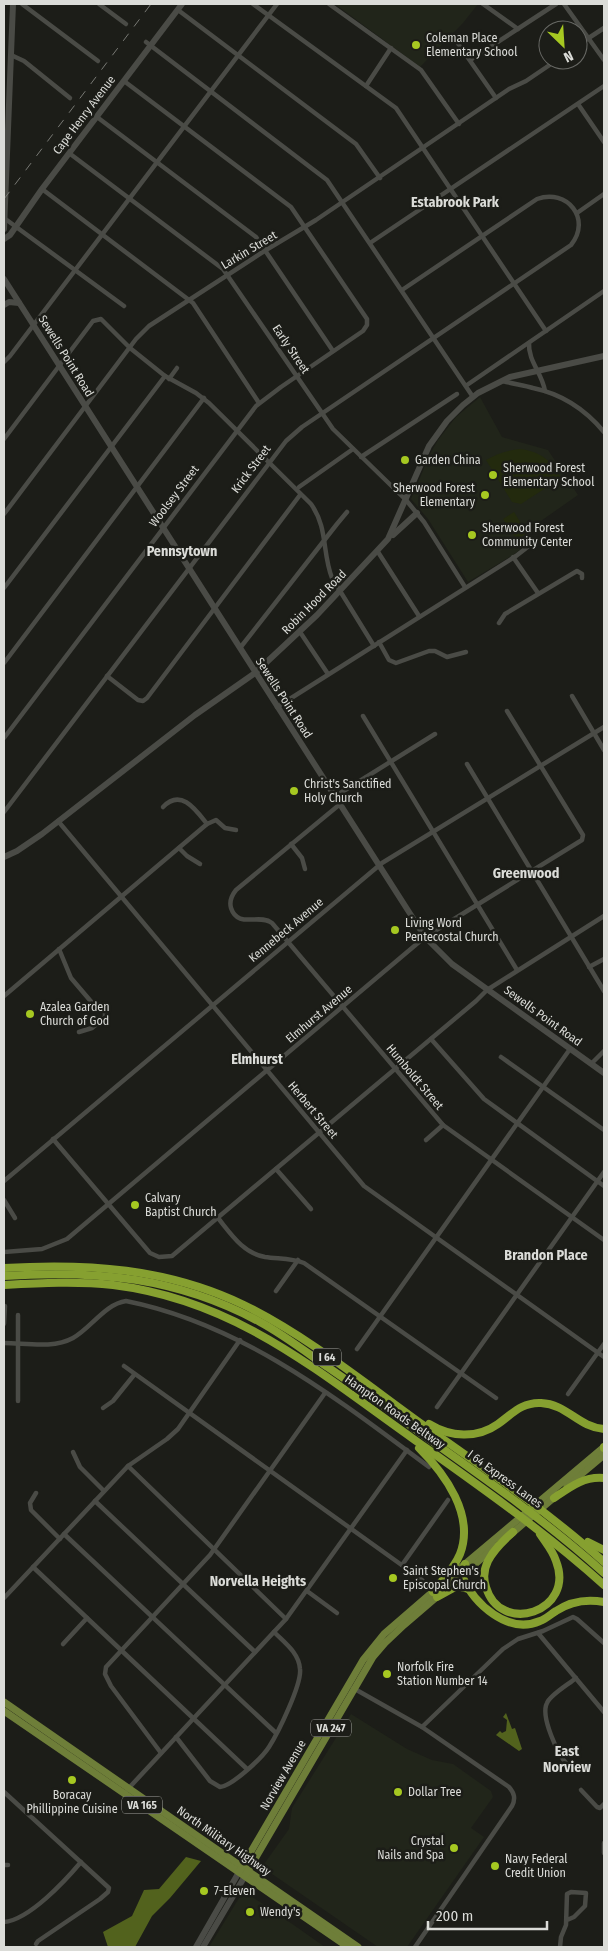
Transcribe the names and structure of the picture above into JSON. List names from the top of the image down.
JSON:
{
  "streets": {
    "highway": ["I 64", "Hampton Roads Beltway", "I 64 Express Lanes"],
    "main road": [
      "Cape Henry Avenue",
      "Sewells Point Road",
      "Robin Hood Road",
      "VA 247",
      "Norview Avenue",
      "VA 165",
      "North Military Highway"
    ],
    "street": [
      "Larkin Street",
      "Early Street",
      "Krick Street",
      "Woolsey Street",
      "Kennebeck Avenue",
      "Elmhurst Avenue",
      "Humboldt Street",
      "Herbert Street"
    ]
  },
  "crossings": [
    ["Cape Henry Avenue", "Early Street"],
    ["Larkin Street", "Early Street"],
    ["Larkin Street", "Sewells Point Road"],
    ["Larkin Street", "Woolsey Street"],
    ["Early Street", "Krick Street"],
    ["Early Street", "Woolsey Street"],
    ["Early Street", "Robin Hood Road"],
    ["Sewells Point Road", "Krick Street"],
    ["Sewells Point Road", "Woolsey Street"],
    ["Sewells Point Road", "Robin Hood Road"],
    ["Sewells Point Road", "Kennebeck Avenue"],
    ["Sewells Point Road", "Elmhurst Avenue"],
    ["Robin Hood Road", "Herbert Street"],
    ["Kennebeck Avenue", "Elmhurst Avenue"],
    ["Kennebeck Avenue", "Humboldt Street"],
    ["Kennebeck Avenue", "Herbert Street"],
    ["Elmhurst Avenue", "Humboldt Street"],
    ["Elmhurst Avenue", "Herbert Street"],
    ["Norview Avenue", "North Military Highway"]
  ],
  "districts": [
    "Estabrook Park",
    "Pennsytown",
    "Greenwood",
    "Elmhurst",
    "Brandon Place",
    "Norvella Heights",
    "East Norview"
  ],
  "places": [
    "Coleman Place Elementary School",
    "Garden China",
    "Sherwood Forest Elementary School",
    "Sherwood Forest Elementary",
    "Sherwood Forest Community Center",
    "Christ's Sanctified Holy Church",
    "Living Word Pentecostal Church",
    "Azalea Garden Church of God",
    "Calvary Baptist Church",
    "Saint Stephen's Episcopal Church",
    "Norfolk Fire Station Number 14",
    "Boracay Phillippine Cuisine",
    "Dollar Tree",
    "Crystal Nails and Spa",
    "Navy Federal Credit Union",
    "7-Eleven",
    "Wendy's"
  ],
  "scale_bar": "200 m",
  "north": "bottom right"
}
